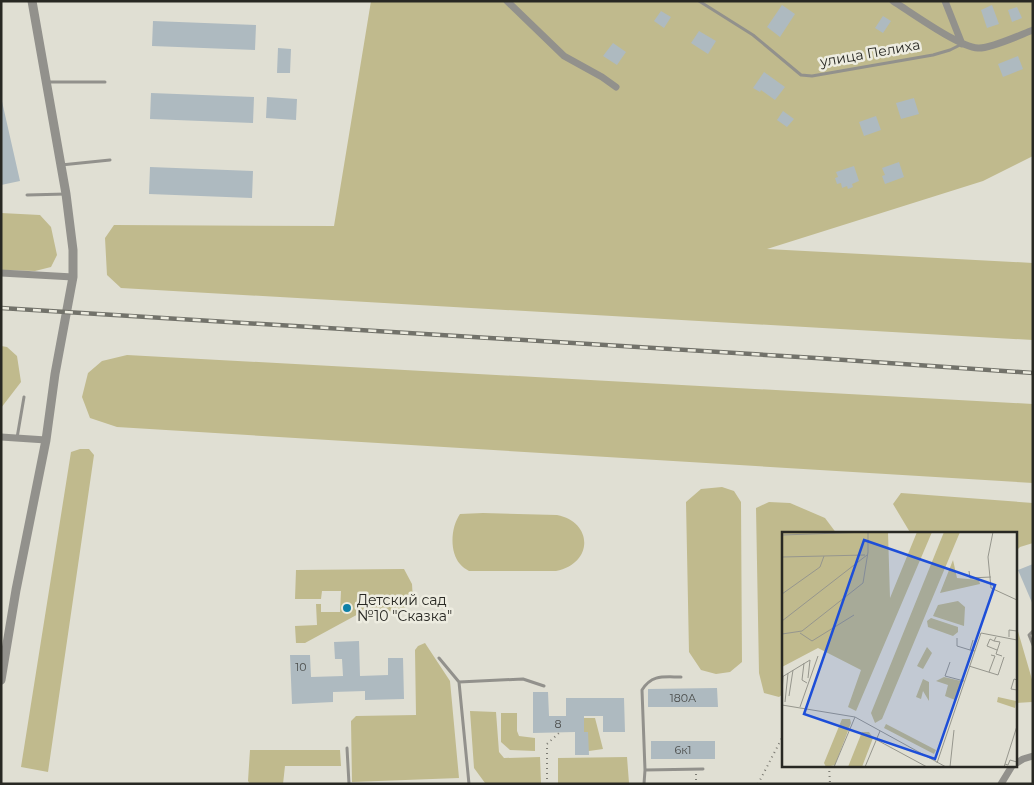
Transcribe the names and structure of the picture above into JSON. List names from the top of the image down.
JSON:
{
  "streets": {
    "street": ["улица Пелиха"]
  },
  "places": ["Детский сад №10 \"Сказка\""],
  "house_numbers": [
    "10",
    "180А",
    "8",
    "6к1"
  ]
}
